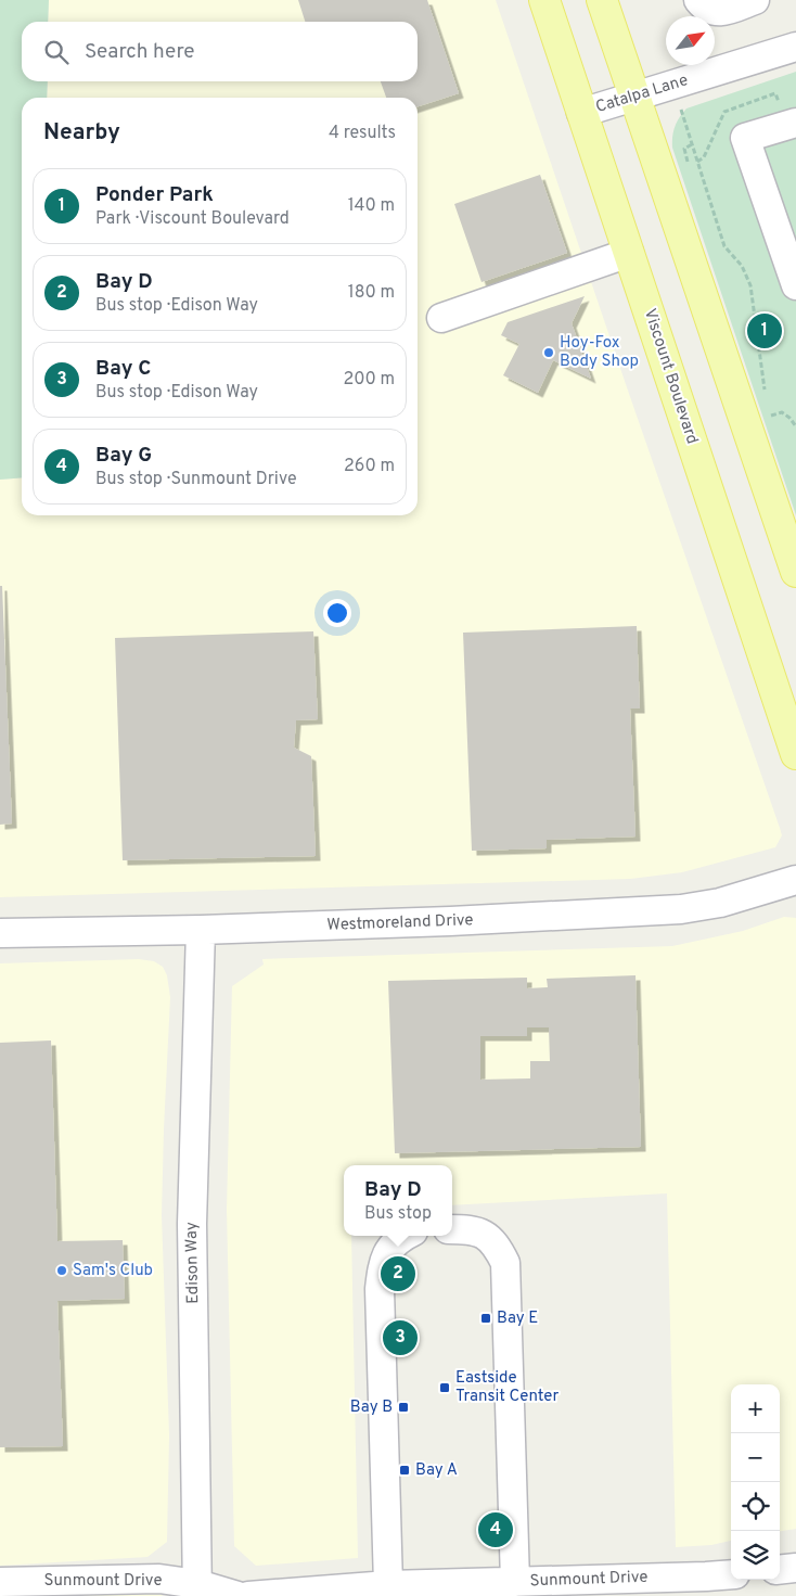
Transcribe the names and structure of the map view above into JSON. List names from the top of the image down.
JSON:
{
  "streets": {
    "main road": ["Viscount Boulevard"],
    "street": [
      "Catalpa Lane",
      "Westmoreland Drive",
      "Edison Way",
      "Sunmount Drive"
    ]
  },
  "crossings": [
    ["Catalpa Lane", "Viscount Boulevard"],
    ["Westmoreland Drive", "Edison Way"],
    ["Edison Way", "Sunmount Drive"]
  ],
  "places": {
    "other": ["Hoy-Fox Body Shop", "Sam's Club"],
    "transit": [
      "Bay E",
      "Eastside Transit Center",
      "Bay B",
      "Bay A"
    ]
  },
  "north": "top right",
  "page": {
    "search": "Search here",
    "heading": ["Nearby", "4 results"],
    "list": [
      {
        "mark": "1",
        "name": "Ponder Park",
        "note": "Park · Viscount Boulevard",
        "value": "140 m"
      },
      {
        "mark": "2",
        "name": "Bay D",
        "note": "Bus stop · Edison Way",
        "value": "180 m"
      },
      {
        "mark": "3",
        "name": "Bay C",
        "note": "Bus stop · Edison Way",
        "value": "200 m"
      },
      {
        "mark": "4",
        "name": "Bay G",
        "note": "Bus stop · Sunmount Drive",
        "value": "260 m"
      }
    ],
    "pins": [
      "1",
      "2",
      "3",
      "4"
    ],
    "popup": ["Bay D", "Bus stop"],
    "map_buttons": ["+", "−"]
  }
}
